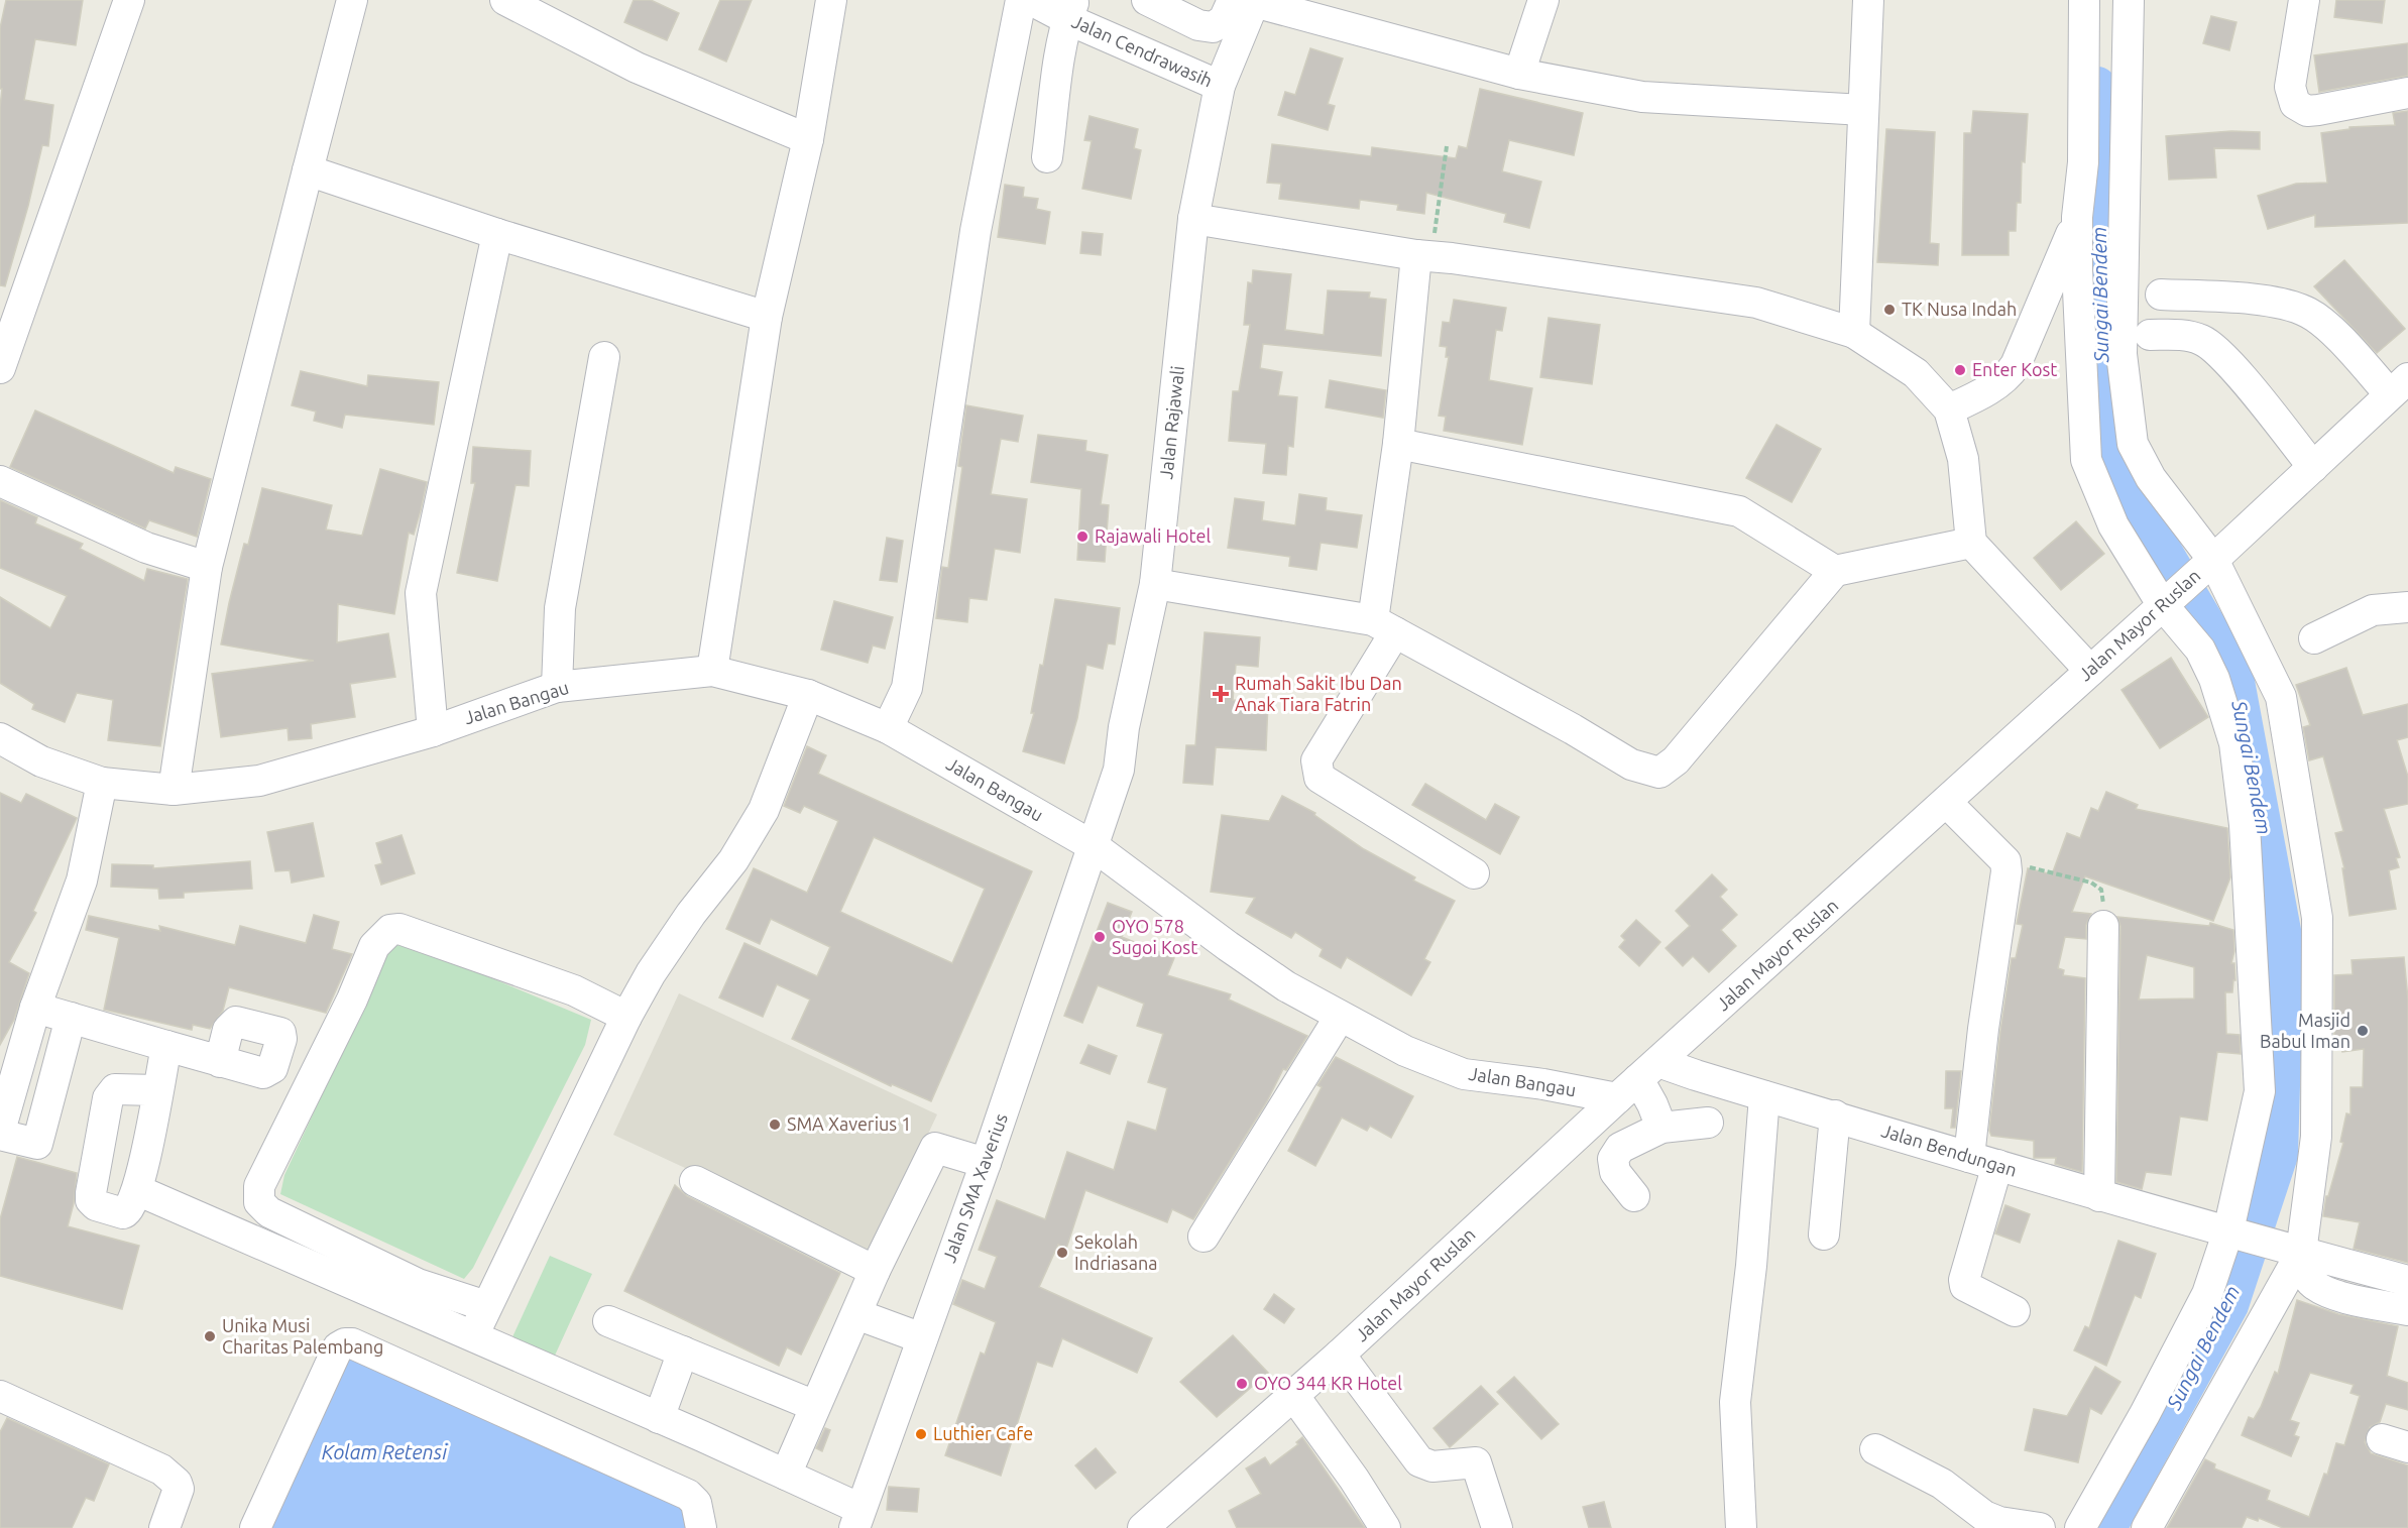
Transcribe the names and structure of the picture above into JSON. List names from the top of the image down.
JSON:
{
  "streets": {
    "street": [
      "Jalan Cendrawasih",
      "Jalan Rajawali",
      "Jalan Mayor Ruslan",
      "Jalan Bangau",
      "Jalan Bendungan",
      "Jalan SMA Xaverius"
    ]
  },
  "crossings": [
    ["Jalan Cendrawasih", "Jalan Rajawali"],
    ["Jalan Rajawali", "Jalan Bangau"],
    ["Jalan Rajawali", "Jalan SMA Xaverius"],
    ["Jalan Mayor Ruslan", "Jalan Bangau"],
    ["Jalan Mayor Ruslan", "Jalan Bendungan"],
    ["Jalan Bangau", "Jalan Bendungan"],
    ["Jalan Bangau", "Jalan SMA Xaverius"]
  ],
  "water": ["Sungai Bendem", "Kolam Retensi"],
  "places": {
    "other": [
      "TK Nusa Indah",
      "Enter Kost",
      "Rajawali Hotel",
      "OYO 578 Sugoi Kost",
      "Masjid Babul Iman",
      "SMA Xaverius 1",
      "Sekolah Indriasana",
      "Unika Musi Charitas Palembang",
      "OYO 344 KR Hotel",
      "Luthier Cafe"
    ],
    "health": ["Rumah Sakit Ibu Dan Anak Tiara Fatrin"]
  }
}
